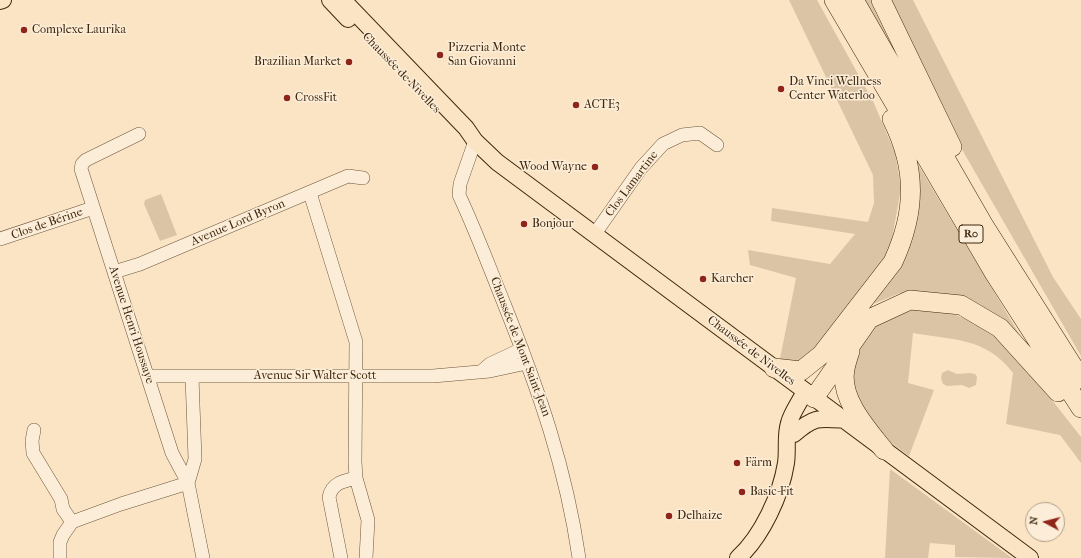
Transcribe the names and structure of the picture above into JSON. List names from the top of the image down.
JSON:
{
  "streets": {
    "highway": ["R0"],
    "main road": ["Chaussée de Nivelles"],
    "street": [
      "Clos Lamartine",
      "Avenue Lord Byron",
      "Clos de Bérine",
      "Avenue Henri Houssaye",
      "Chaussée de Mont Saint-Jean",
      "Avenue Sir Walter Scott"
    ]
  },
  "crossings": [
    ["Chaussée de Nivelles", "Clos Lamartine"],
    ["Chaussée de Nivelles", "Chaussée de Mont Saint-Jean"],
    ["Avenue Lord Byron", "Avenue Henri Houssaye"],
    ["Clos de Bérine", "Avenue Henri Houssaye"],
    ["Avenue Henri Houssaye", "Avenue Sir Walter Scott"],
    ["Chaussée de Mont Saint-Jean", "Avenue Sir Walter Scott"]
  ],
  "places": [
    "Complexe Laurika",
    "Pizzeria Monte San Giovanni",
    "Brazilian Market",
    "Da Vinci Wellness Center Waterloo",
    "CrossFit",
    "ACTE3",
    "Wood Wayne",
    "Bonjour",
    "Karcher",
    "Färm",
    "Basic-Fit",
    "Delhaize"
  ],
  "north": "left"
}
